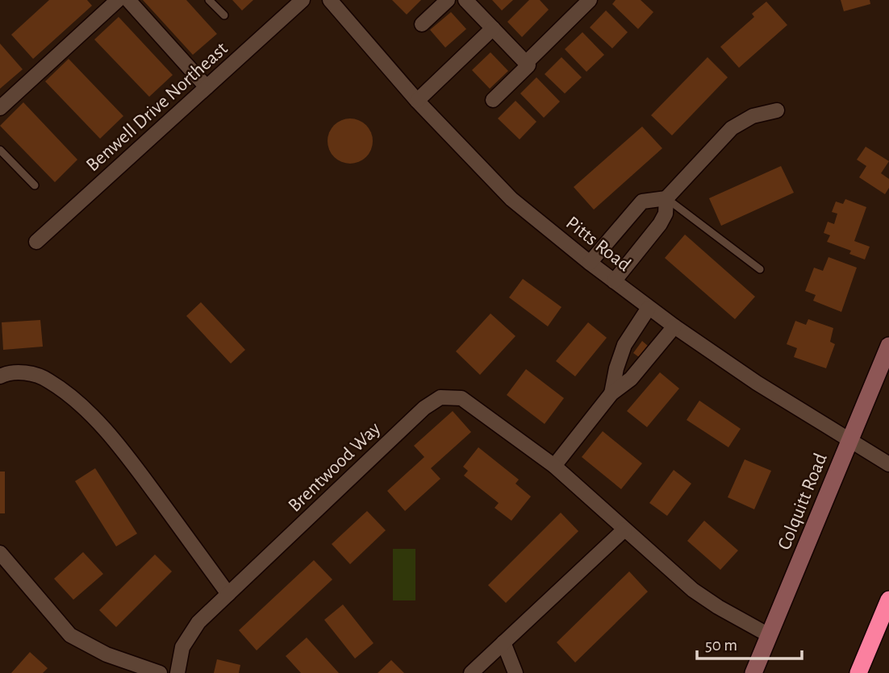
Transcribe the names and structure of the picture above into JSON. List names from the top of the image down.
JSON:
{
  "streets": {
    "street": [
      "Benwell Drive Northeast",
      "Pitts Road",
      "Brentwood Way",
      "Colquitt Road"
    ]
  },
  "crossings": [
    ["Pitts Road", "Colquitt Road"],
    ["Brentwood Way", "Colquitt Road"]
  ],
  "scale_bar": "50 m"
}
